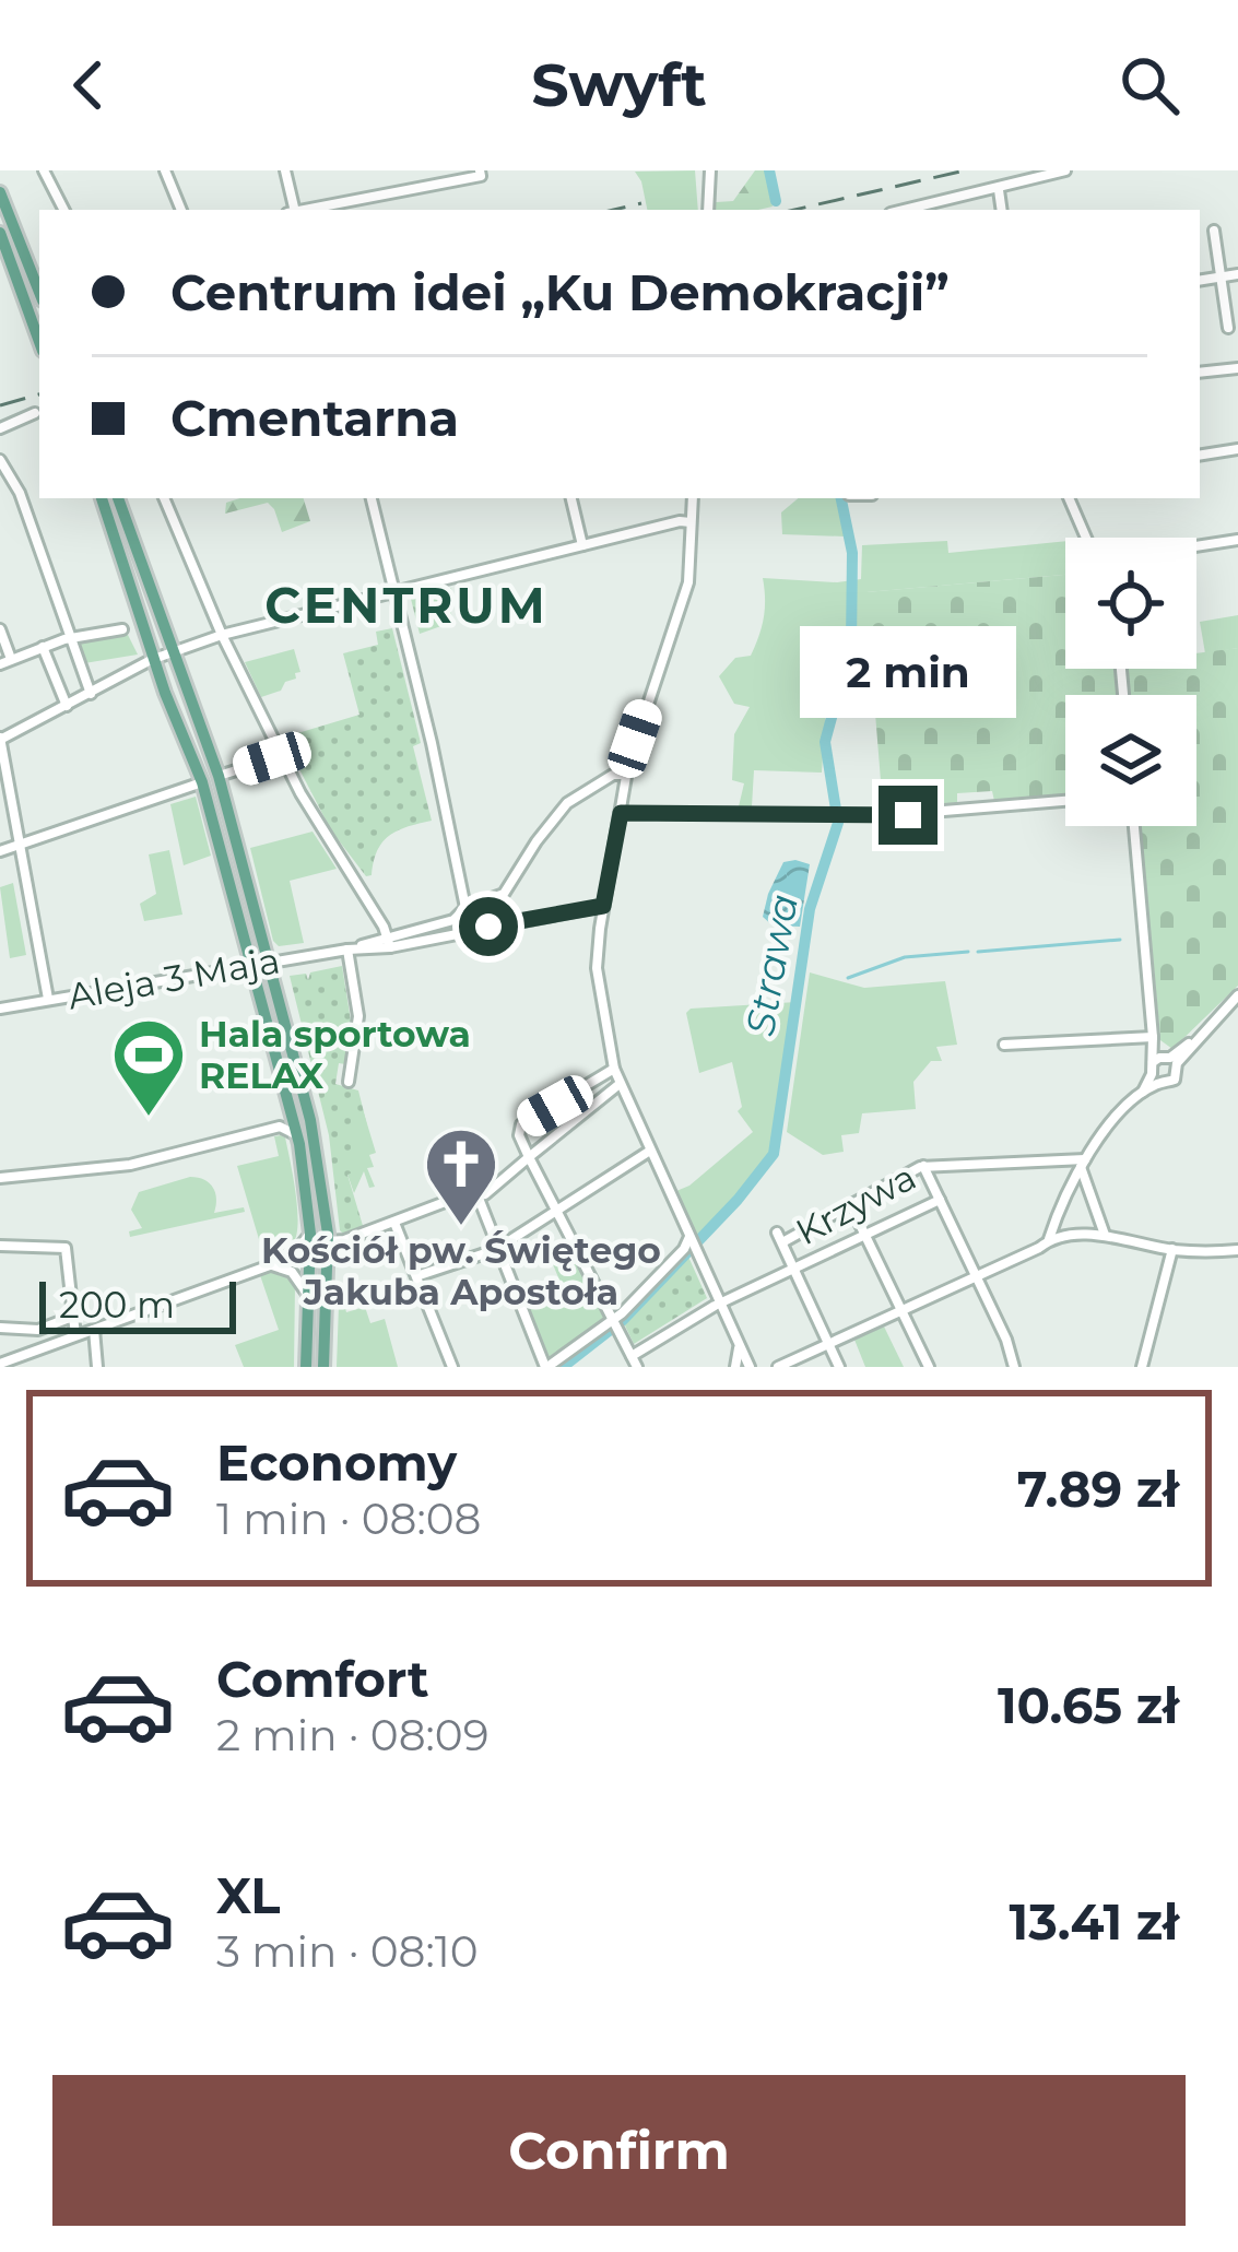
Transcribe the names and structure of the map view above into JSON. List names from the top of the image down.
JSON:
{
  "streets": {
    "street": ["Aleja 3 Maja", "Krzywa"]
  },
  "districts": ["CENTRUM"],
  "water": ["Strawa"],
  "places": {
    "sports": ["Hala sportowa RELAX"],
    "church": ["Kościół pw. Świętego Jakuba Apostoła"]
  },
  "scale_bar": "200 m",
  "page": {
    "header": "Swyft",
    "banner": ["Centrum idei „Ku Demokracji”", "Cmentarna"],
    "bubble": "2 min",
    "scale": "200 m",
    "list": [
      {
        "name": "Economy",
        "note": "1 min · 08:08",
        "value": "7.89 zł"
      },
      {
        "name": "Comfort",
        "note": "2 min · 08:09",
        "value": "10.65 zł"
      },
      {
        "name": "XL",
        "note": "3 min · 08:10",
        "value": "13.41 zł"
      }
    ],
    "buttons": "Confirm"
  }
}
